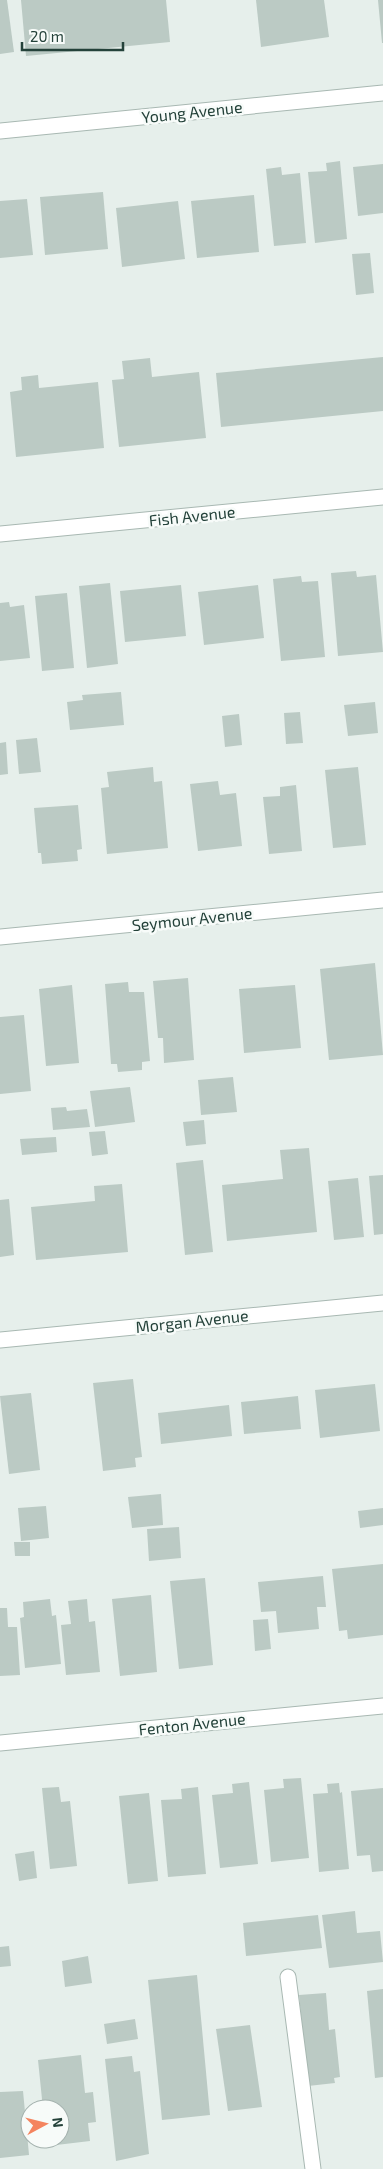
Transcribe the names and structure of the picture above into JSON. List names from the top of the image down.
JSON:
{
  "streets": {
    "street": [
      "Young Avenue",
      "Fish Avenue",
      "Seymour Avenue",
      "Morgan Avenue",
      "Fenton Avenue"
    ]
  },
  "scale_bar": "20 m",
  "north": "right"
}
